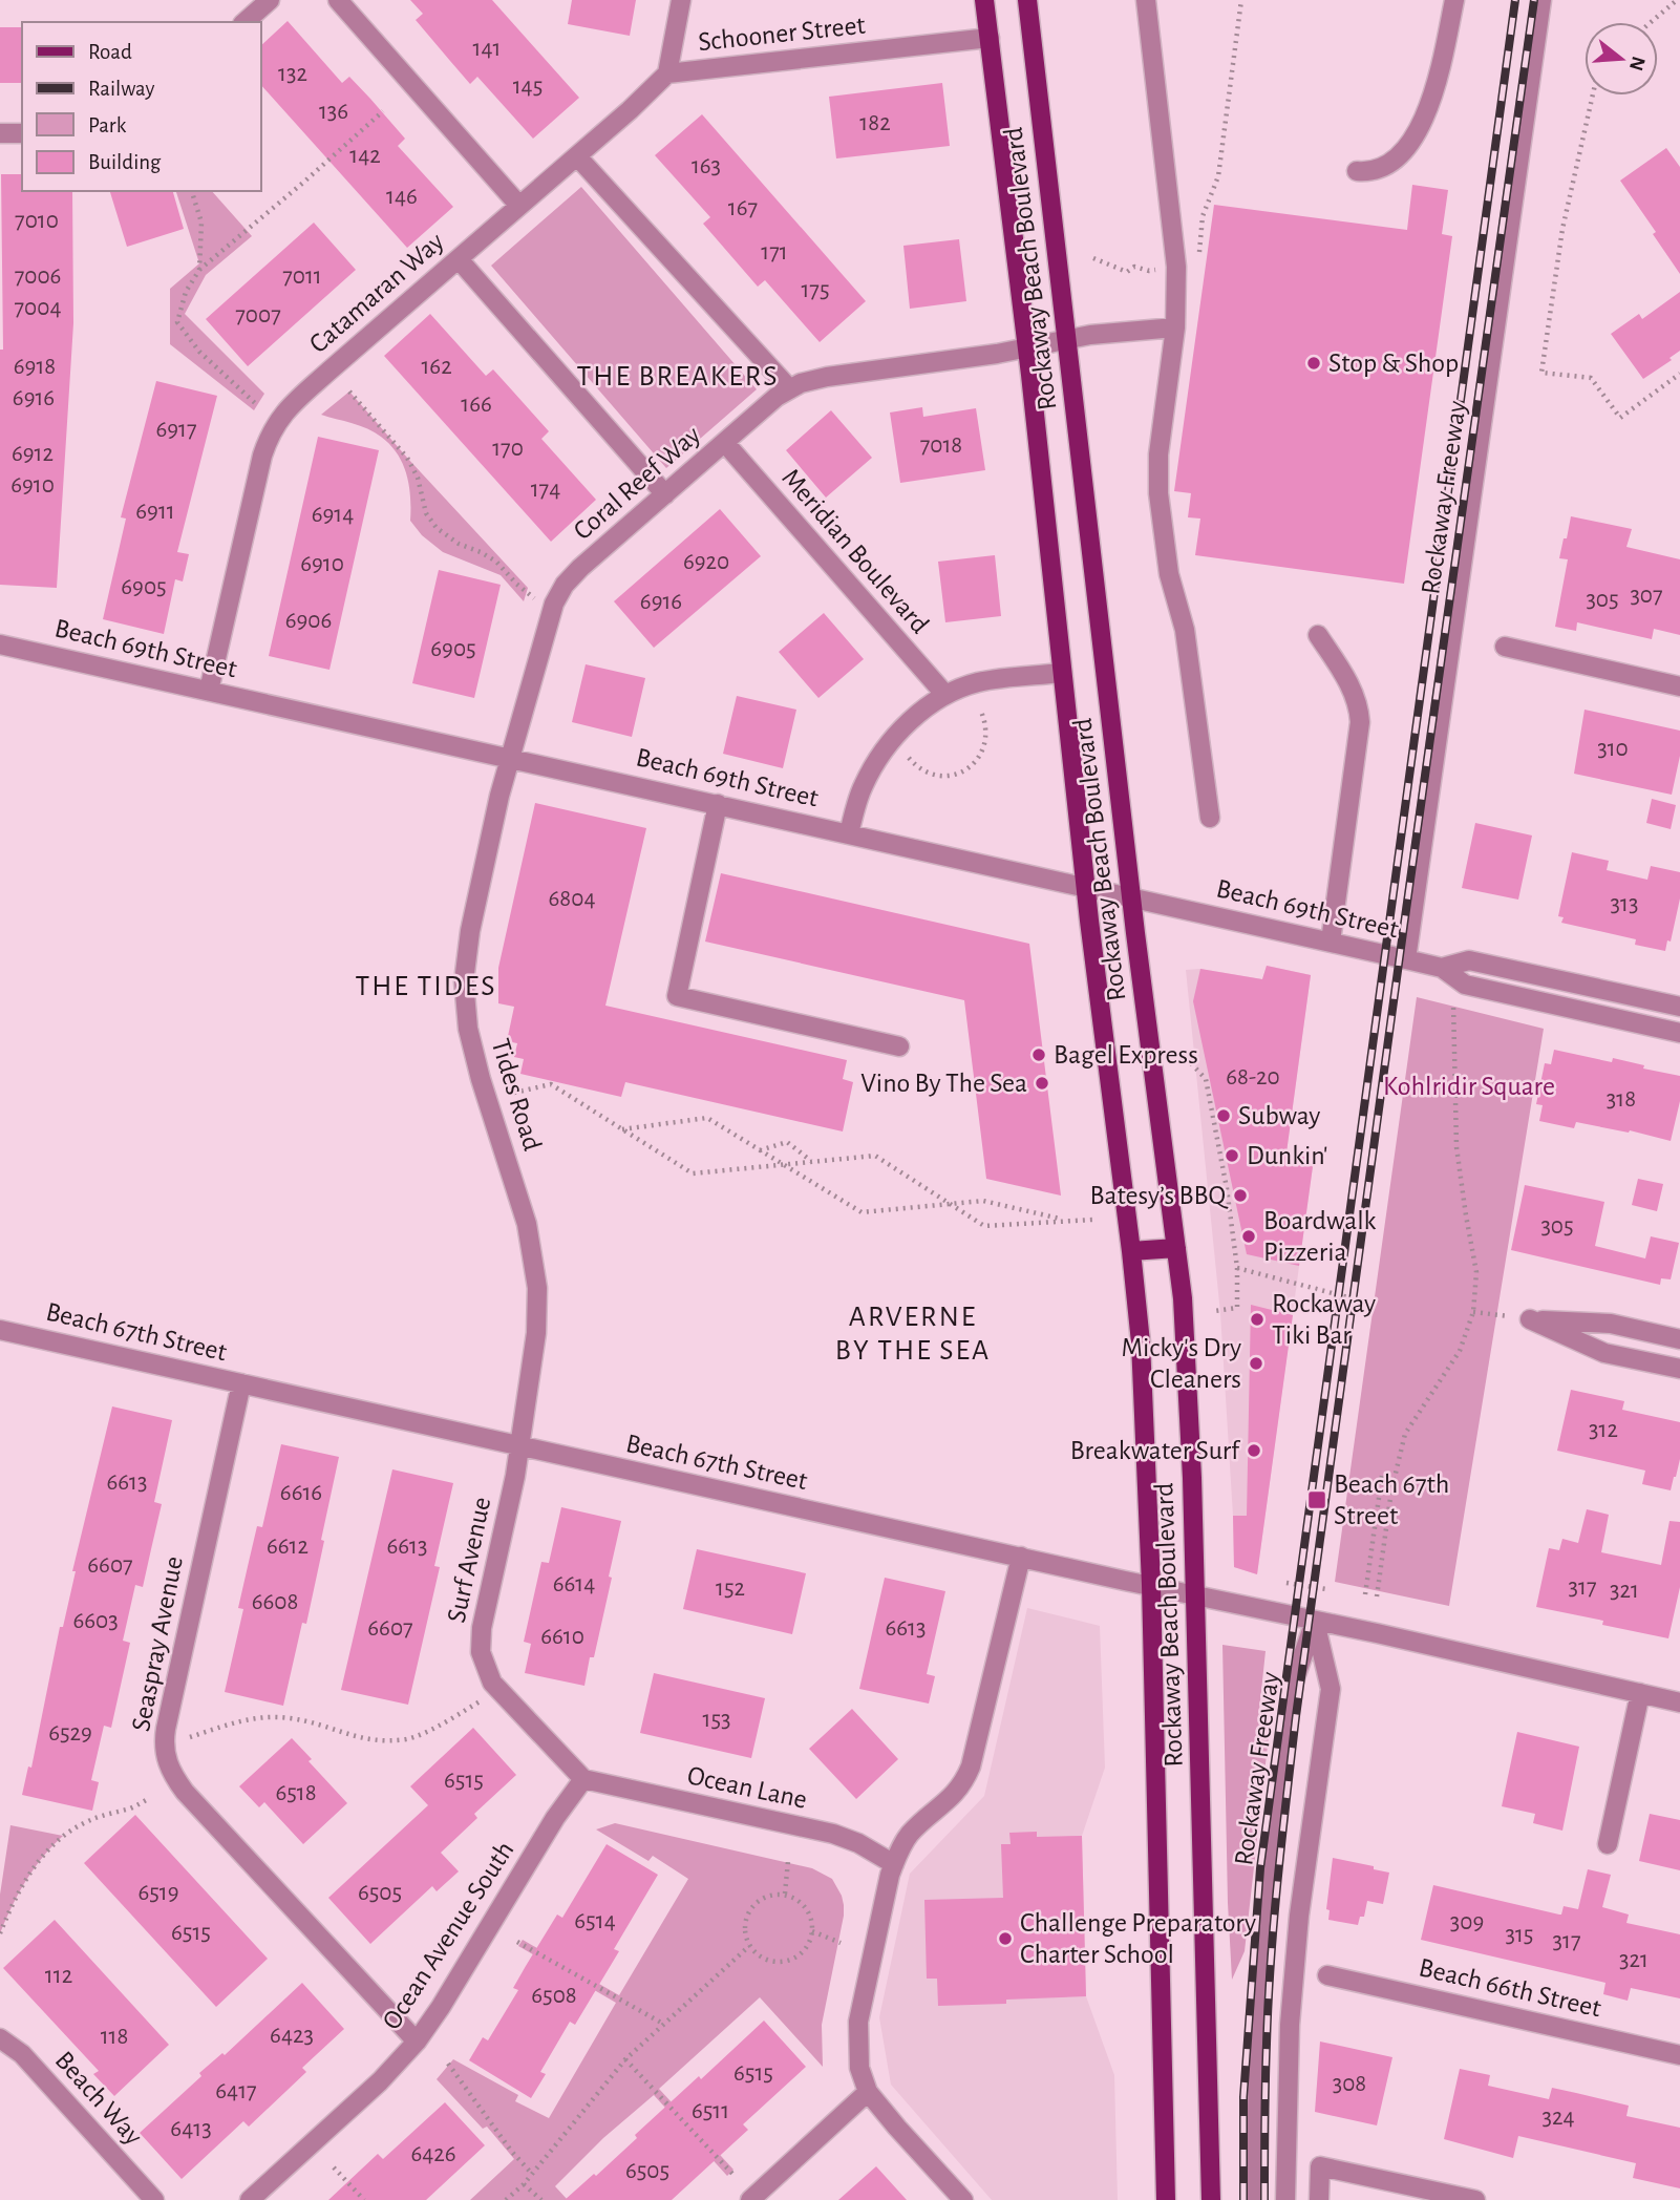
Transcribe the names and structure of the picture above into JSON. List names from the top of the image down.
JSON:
{
  "streets": {
    "main road": ["Rockaway Beach Boulevard"],
    "street": [
      "Schooner Street",
      "Catamaran Way",
      "Coral Reef Way",
      "Rockaway Freeway",
      "Meridian Boulevard",
      "Beach 69th Street",
      "Tides Road",
      "Beach 67th Street",
      "Surf Avenue",
      "Seaspray Avenue",
      "Ocean Lane",
      "Ocean Avenue South",
      "Beach 66th Street",
      "Beach Way"
    ]
  },
  "crossings": [
    ["Schooner Street", "Rockaway Beach Boulevard"],
    ["Schooner Street", "Catamaran Way"],
    ["Rockaway Beach Boulevard", "Coral Reef Way"],
    ["Rockaway Beach Boulevard", "Beach 69th Street"],
    ["Rockaway Beach Boulevard", "Beach 67th Street"],
    ["Catamaran Way", "Beach 69th Street"],
    ["Coral Reef Way", "Meridian Boulevard"],
    ["Coral Reef Way", "Beach 69th Street"],
    ["Coral Reef Way", "Tides Road"],
    ["Rockaway Freeway", "Beach 69th Street"],
    ["Rockaway Freeway", "Beach 67th Street"],
    ["Beach 69th Street", "Tides Road"],
    ["Tides Road", "Beach 67th Street"],
    ["Tides Road", "Surf Avenue"],
    ["Beach 67th Street", "Surf Avenue"],
    ["Beach 67th Street", "Seaspray Avenue"],
    ["Surf Avenue", "Ocean Lane"],
    ["Surf Avenue", "Ocean Avenue South"],
    ["Seaspray Avenue", "Ocean Avenue South"],
    ["Ocean Lane", "Ocean Avenue South"]
  ],
  "districts": ["THE BREAKERS", "THE TIDES", "ARVERNE BY THE SEA"],
  "parks": ["Kohlridir Square"],
  "places": {
    "other": [
      "Stop & Shop",
      "Bagel Express",
      "Vino By The Sea",
      "Subway",
      "Dunkin'",
      "Batesy’s BBQ",
      "Boardwalk Pizzeria",
      "Rockaway Tiki Bar",
      "Micky's Dry Cleaners",
      "Breakwater Surf",
      "Challenge Preparatory Charter School"
    ],
    "transit": ["Beach 67th Street"]
  },
  "house_numbers": [
    "141",
    "132",
    "145",
    "136",
    "182",
    "142",
    "163",
    "146",
    "167",
    "7010",
    "171",
    "7006",
    "7011",
    "175",
    "7004",
    "7007",
    "6918",
    "162",
    "6916",
    "166",
    "6917",
    "7018",
    "170",
    "6912",
    "6910",
    "174",
    "6911",
    "6914",
    "6920",
    "6910",
    "6905",
    "307",
    "305",
    "6916",
    "6906",
    "6905",
    "310",
    "6804",
    "313",
    "68-20",
    "318",
    "305",
    "312",
    "6613",
    "6616",
    "6612",
    "6613",
    "6607",
    "6614",
    "317",
    "152",
    "321",
    "6608",
    "6603",
    "6607",
    "6613",
    "6610",
    "153",
    "6529",
    "6515",
    "6518",
    "6519",
    "6505",
    "6514",
    "309",
    "6515",
    "315",
    "317",
    "321",
    "112",
    "6508",
    "6423",
    "118",
    "6515",
    "308",
    "6417",
    "6511",
    "324",
    "6413",
    "6426",
    "6505"
  ],
  "legend": [
    "Road",
    "Railway",
    "Park",
    "Building"
  ],
  "north": "right"
}
